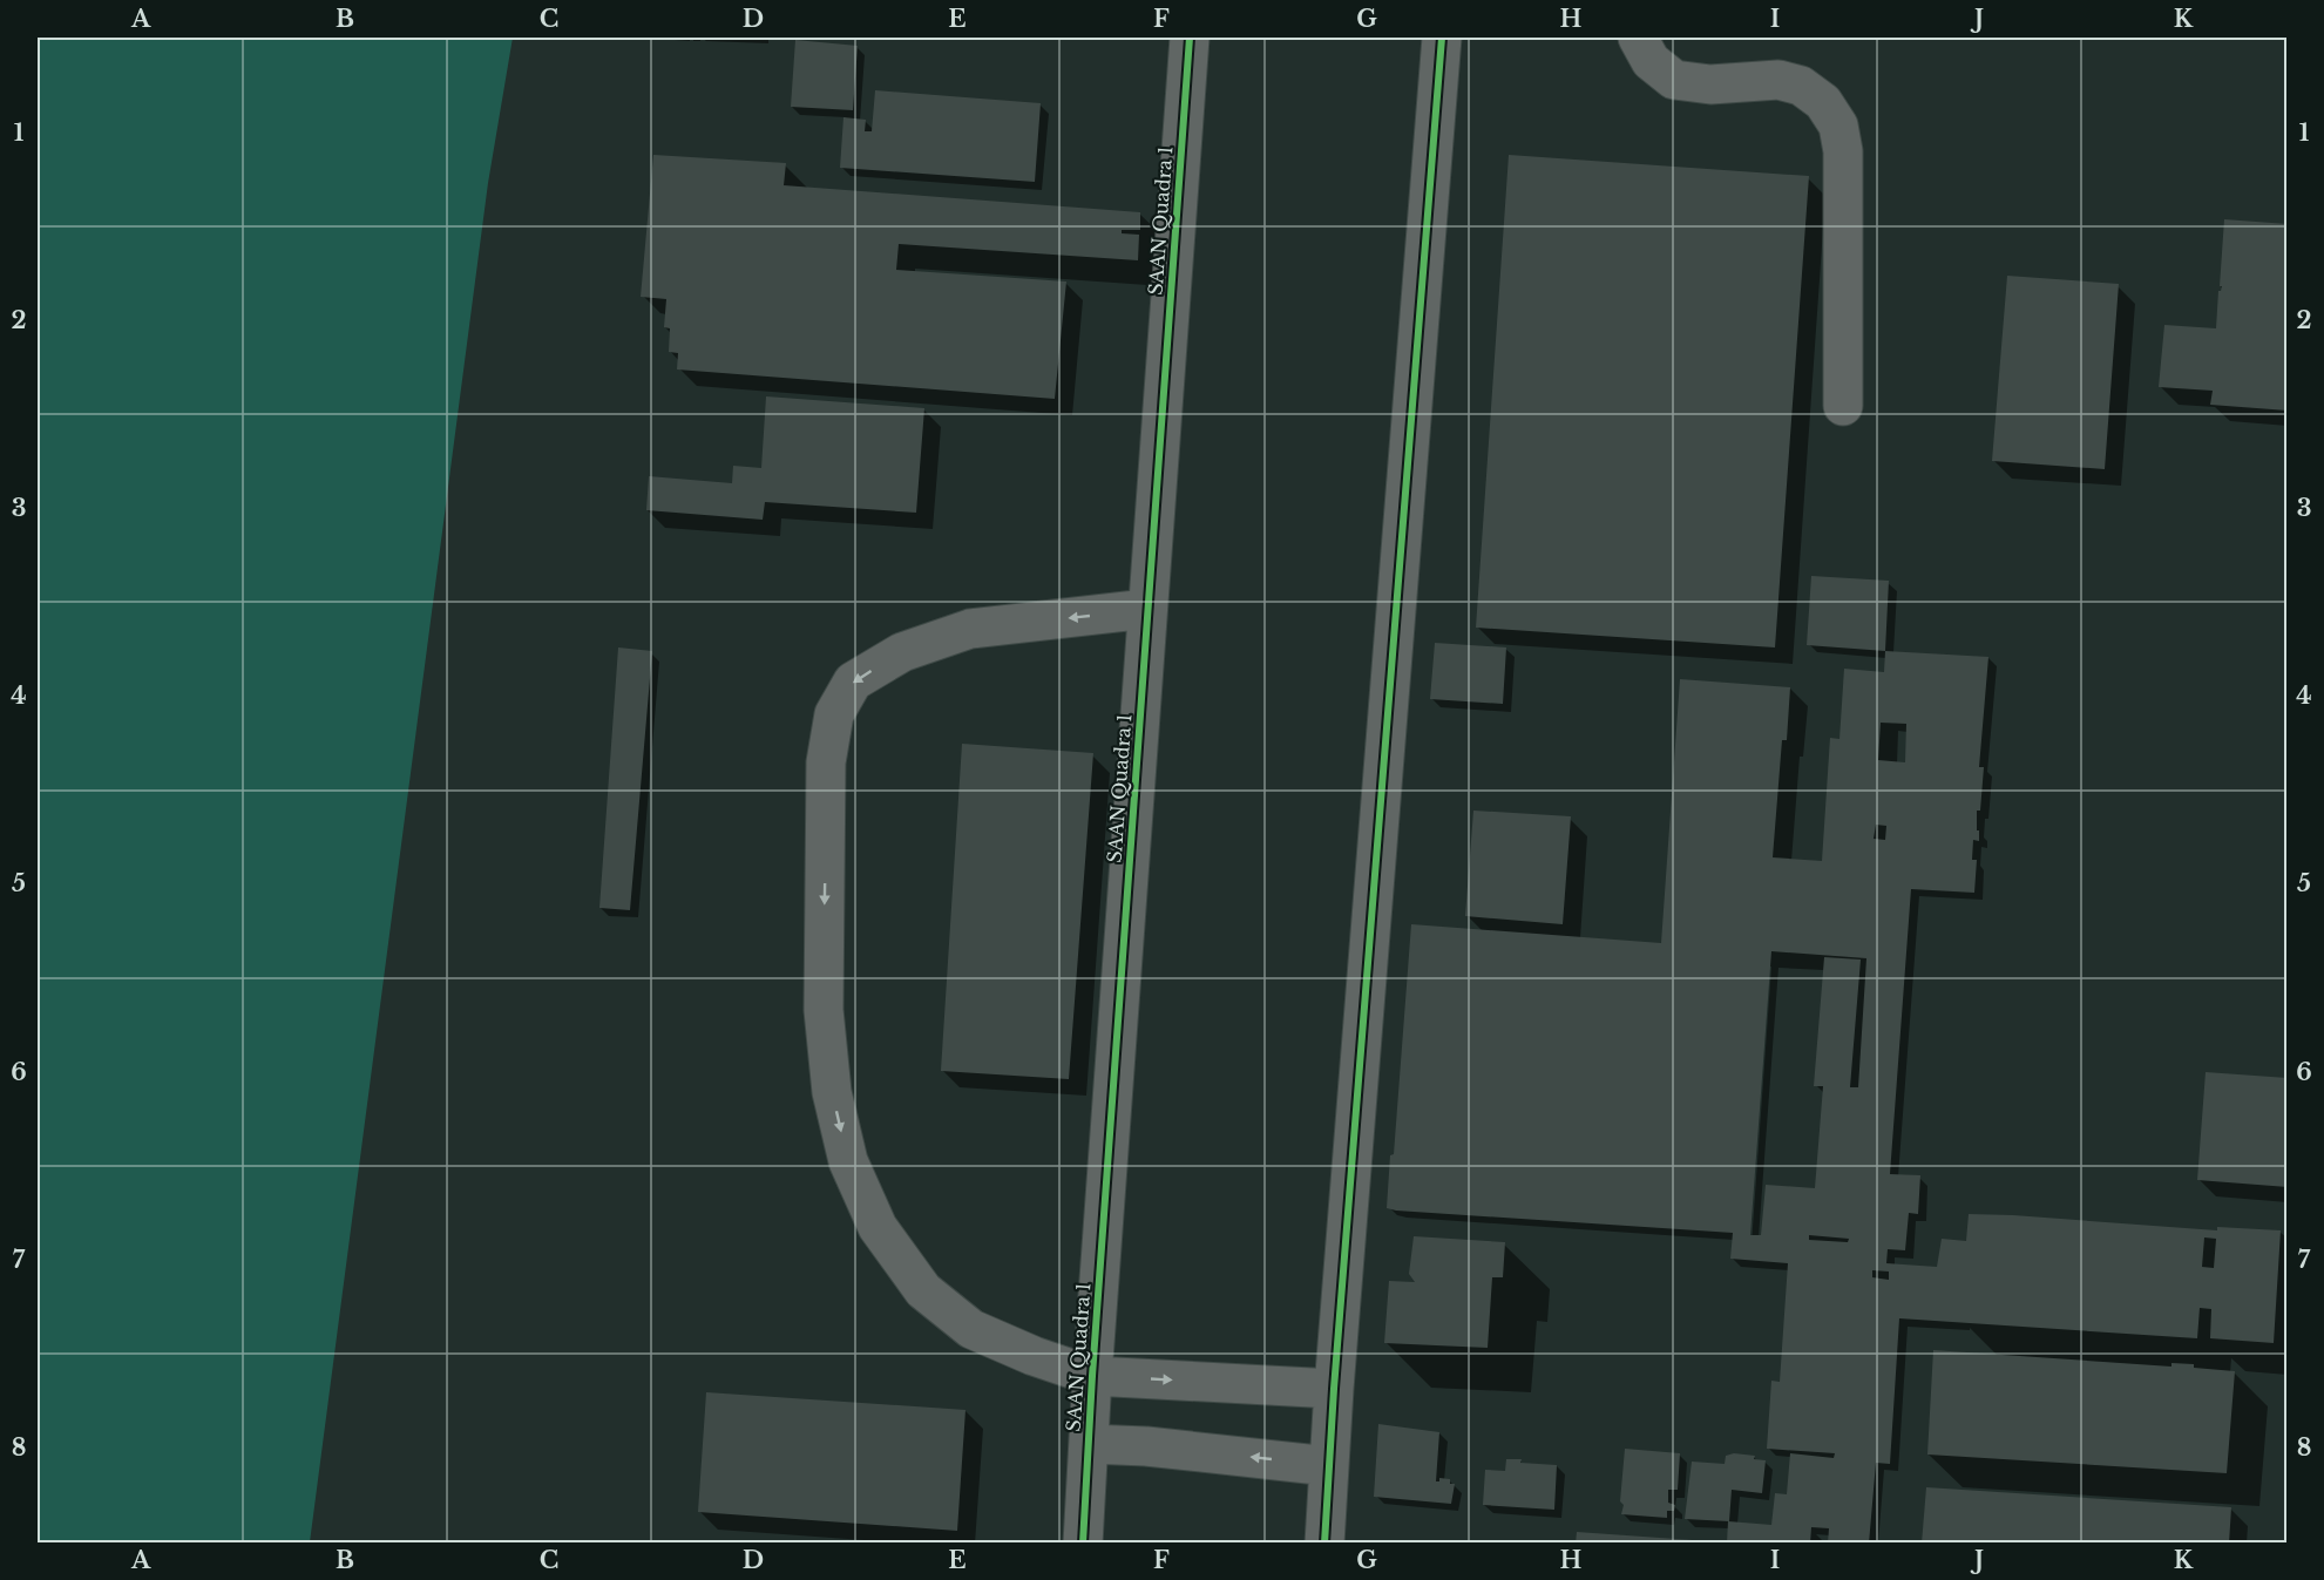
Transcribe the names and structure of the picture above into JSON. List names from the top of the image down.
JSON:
{
  "streets": {
    "street": ["SAAN Quadra 1"]
  },
  "grid": {
    "columns": [
      "A",
      "B",
      "C",
      "D",
      "E",
      "F",
      "G",
      "H",
      "I",
      "J",
      "K"
    ],
    "rows": [
      "1",
      "2",
      "3",
      "4",
      "5",
      "6",
      "7",
      "8"
    ]
  }
}
